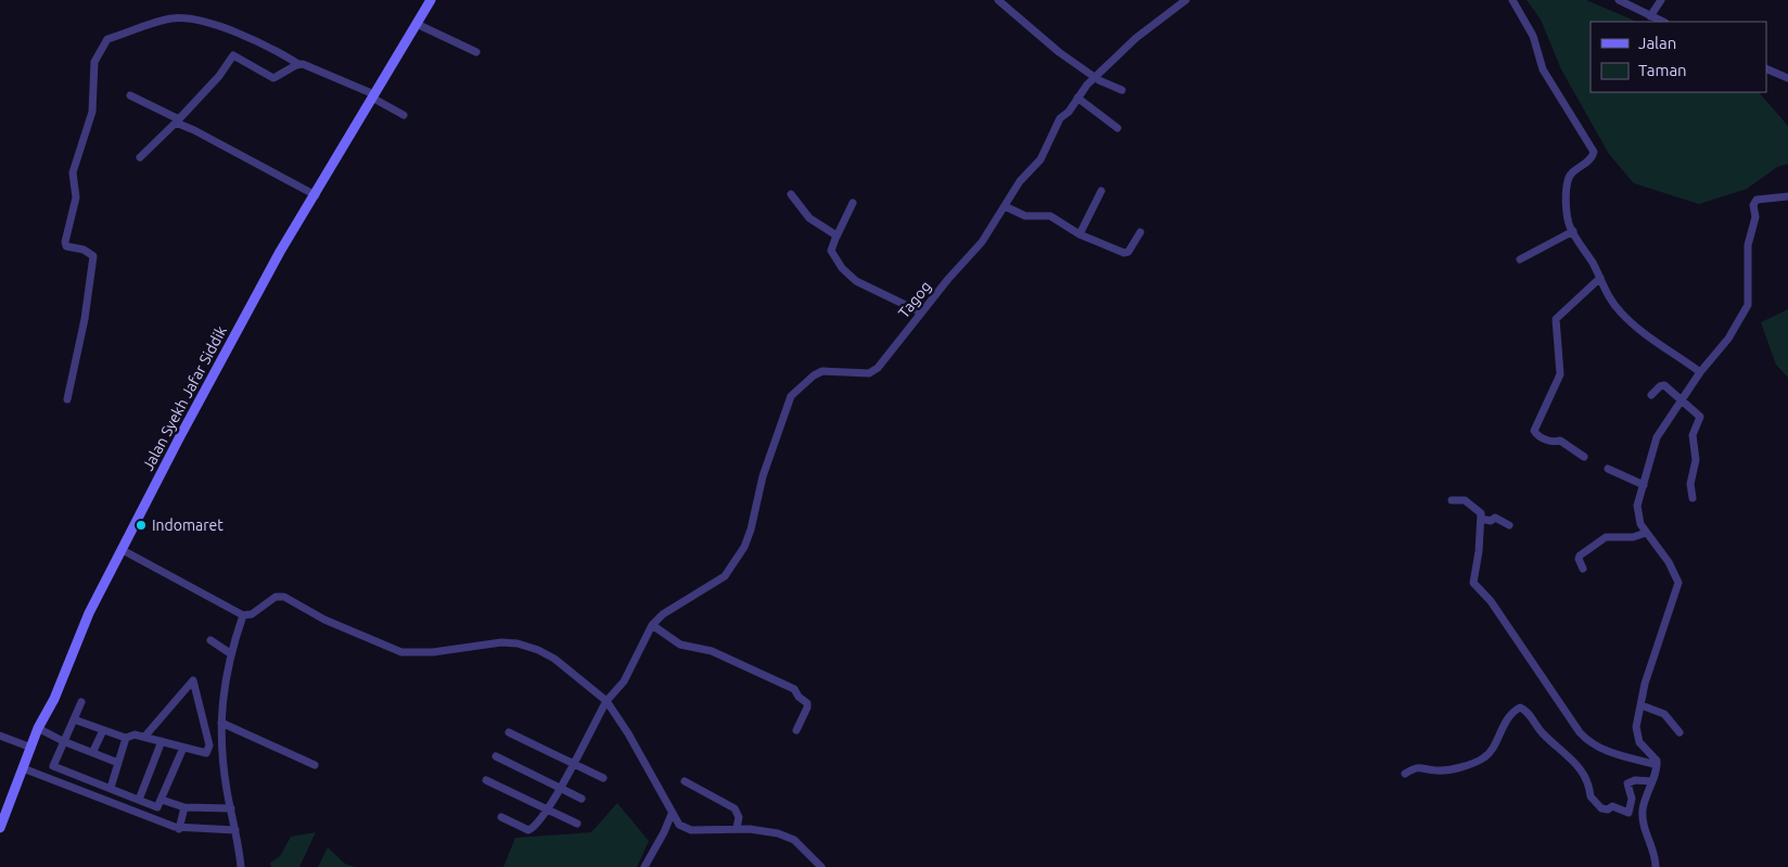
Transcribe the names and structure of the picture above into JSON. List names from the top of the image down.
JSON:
{
  "streets": {
    "main road": ["Jalan Syekh Jafar Siddik"],
    "street": ["Tagog"]
  },
  "places": ["Indomaret"],
  "legend": ["Jalan", "Taman"]
}
